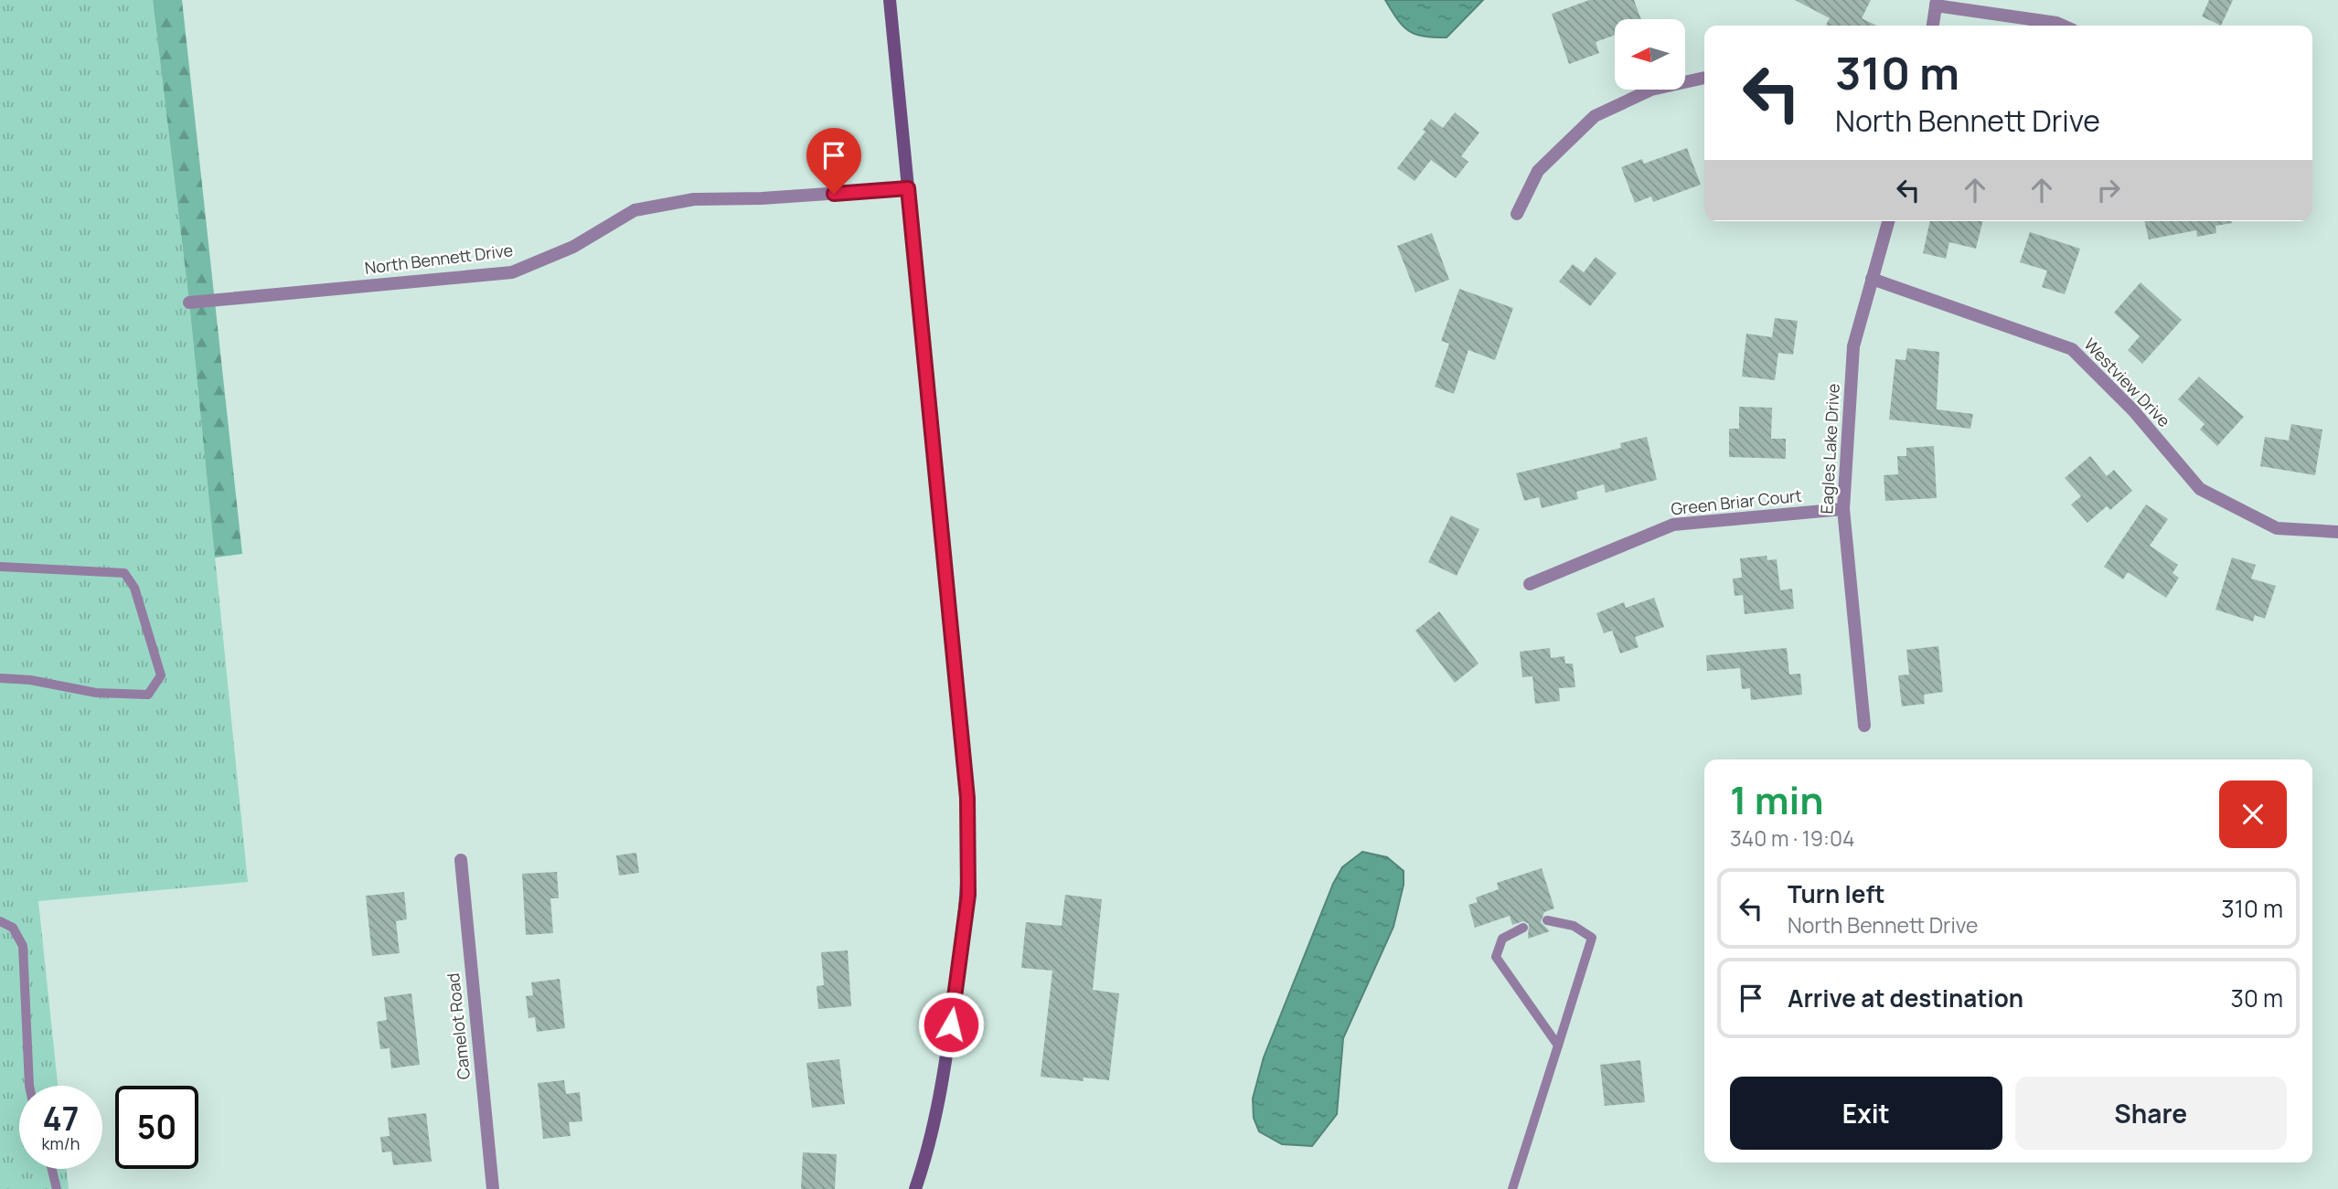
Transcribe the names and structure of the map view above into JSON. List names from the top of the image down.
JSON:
{
  "streets": {
    "street": [
      "North Bennett Drive",
      "Westview Drive",
      "Eagles Lake Drive",
      "Green Briar Court",
      "Camelot Road"
    ]
  },
  "crossings": [
    ["Westview Drive", "Eagles Lake Drive"],
    ["Eagles Lake Drive", "Green Briar Court"]
  ],
  "north": "left",
  "page": {
    "turn": ["310 m", "North Bennett Drive"],
    "heading": ["1 min", "340 m · 19:04"],
    "list": [
      {
        "name": "Turn left",
        "note": "North Bennett Drive",
        "value": "310 m"
      },
      {
        "name": "Arrive at destination",
        "value": "30 m"
      }
    ],
    "buttons": ["Exit", "Share"],
    "speed": "47 km/h",
    "limit": "50"
  }
}
